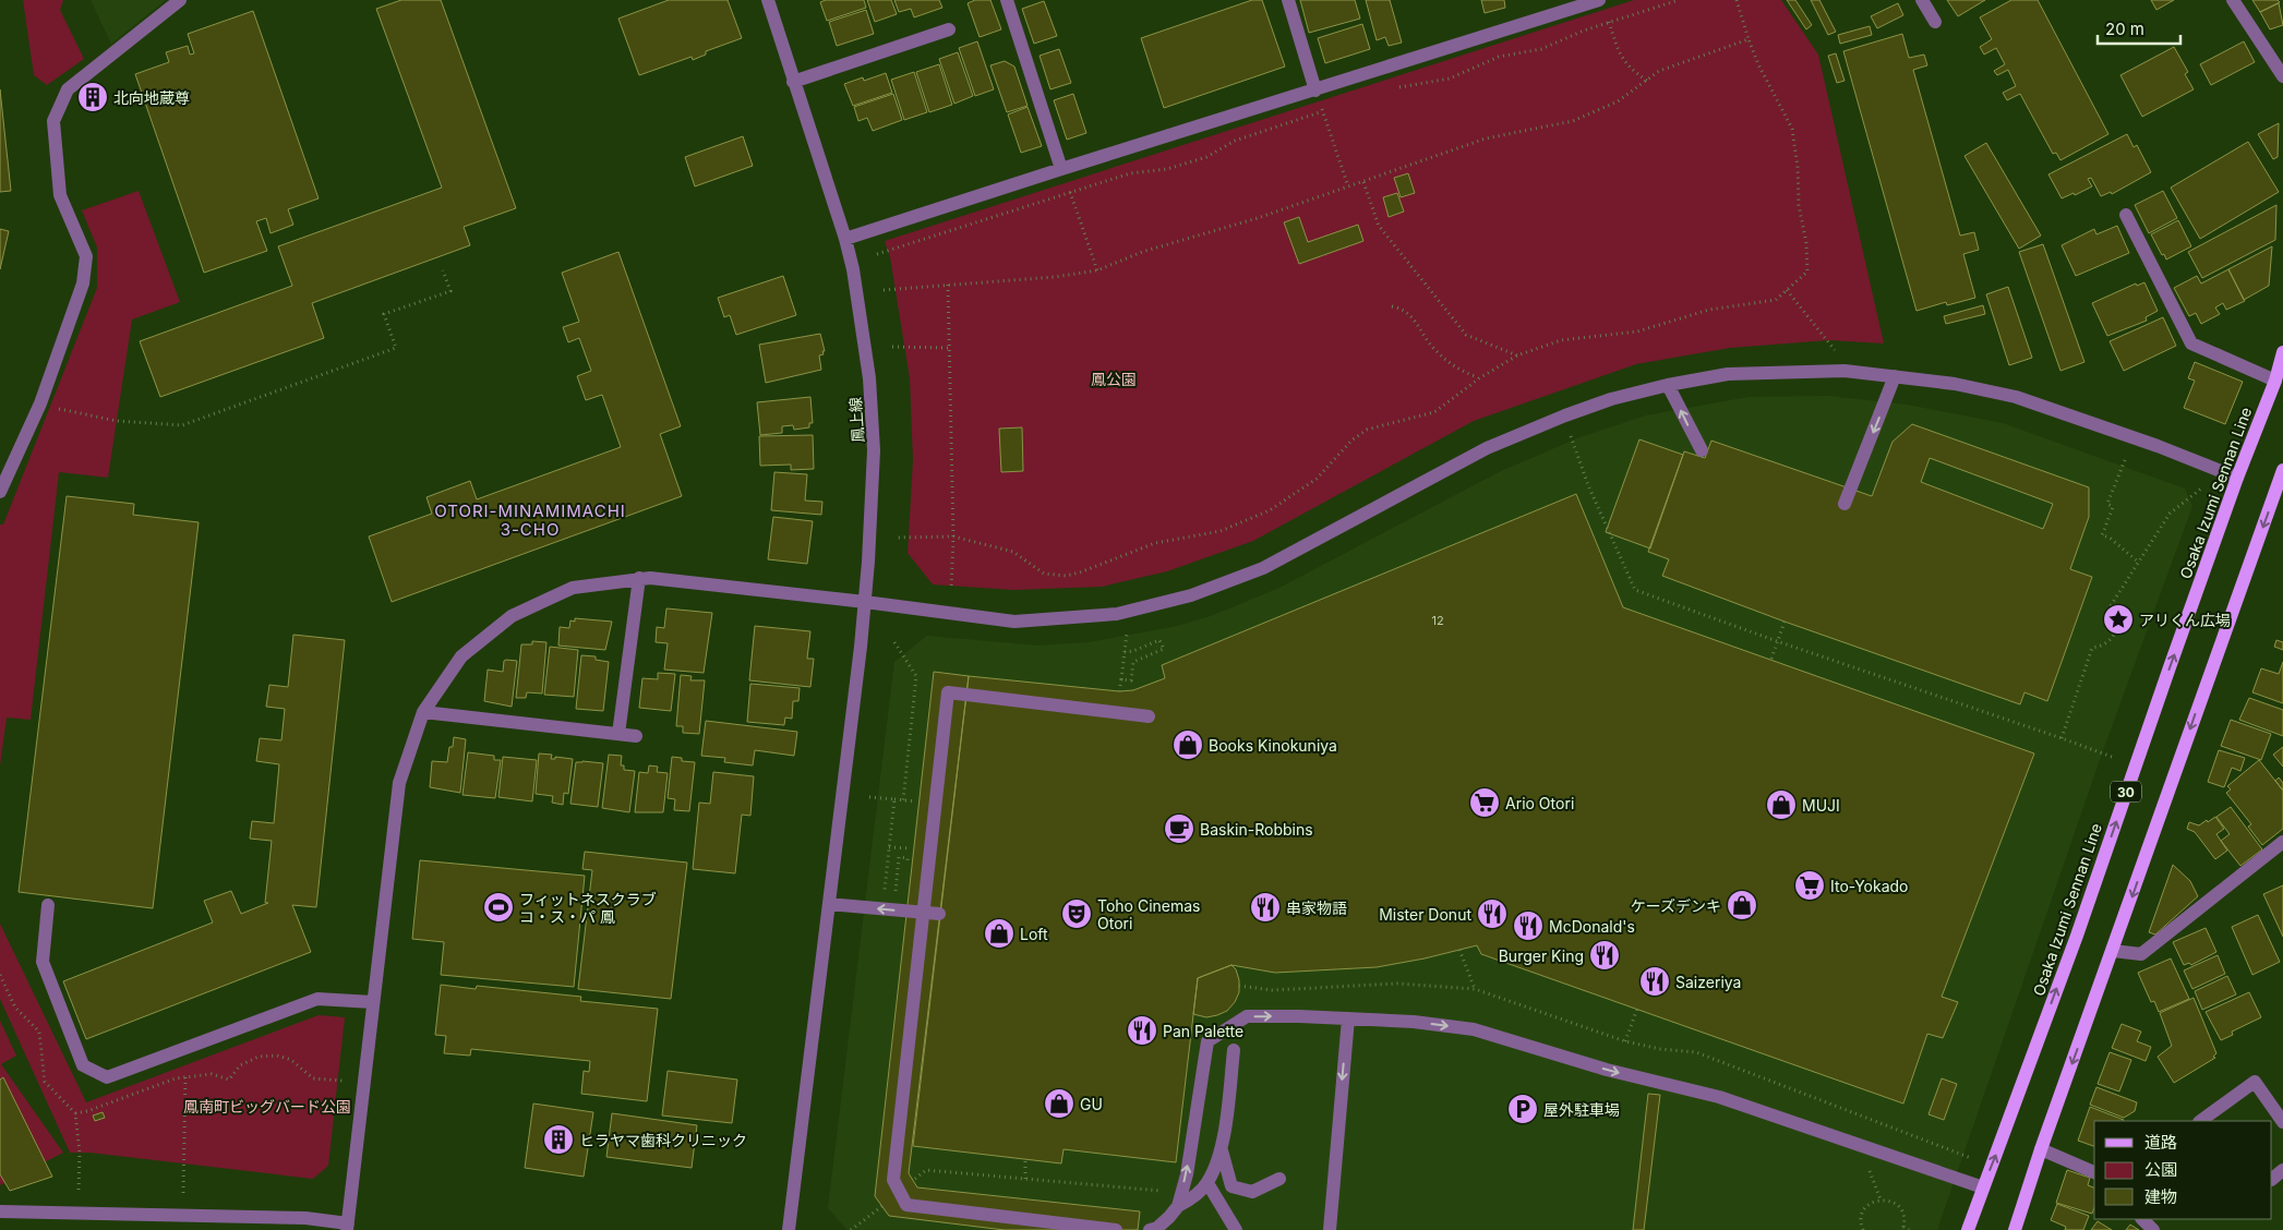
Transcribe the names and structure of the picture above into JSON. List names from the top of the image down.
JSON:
{
  "streets": {
    "main road": ["Osaka Izumi Sennan Line", "30"],
    "street": ["鳳上線"]
  },
  "districts": ["OTORI-MINAMIMACHI 3-CHO"],
  "parks": ["鳳公園", "鳳南町ビッグバード公園"],
  "places": {
    "building": ["北向地蔵尊", "ヒラヤマ歯科クリニック"],
    "place": ["アリくん広場"],
    "shop": [
      "Books Kinokuniya",
      "MUJI",
      "ケーズデンキ",
      "Loft",
      "GU"
    ],
    "supermarket": ["Ario Otori", "Ito-Yokado"],
    "cafe": ["Baskin-Robbins"],
    "sports": ["フィットネスクラブ コ・ス・パ 鳳"],
    "restaurant": [
      "串家物語",
      "Mister Donut",
      "McDonald's",
      "Burger King",
      "Saizeriya",
      "Pan Palette"
    ],
    "theatre": ["Toho Cinemas Otori"],
    "parking": ["屋外駐車場"]
  },
  "house_numbers": ["12"],
  "legend": ["道路", "公園", "建物"],
  "scale_bar": "20 m"
}
